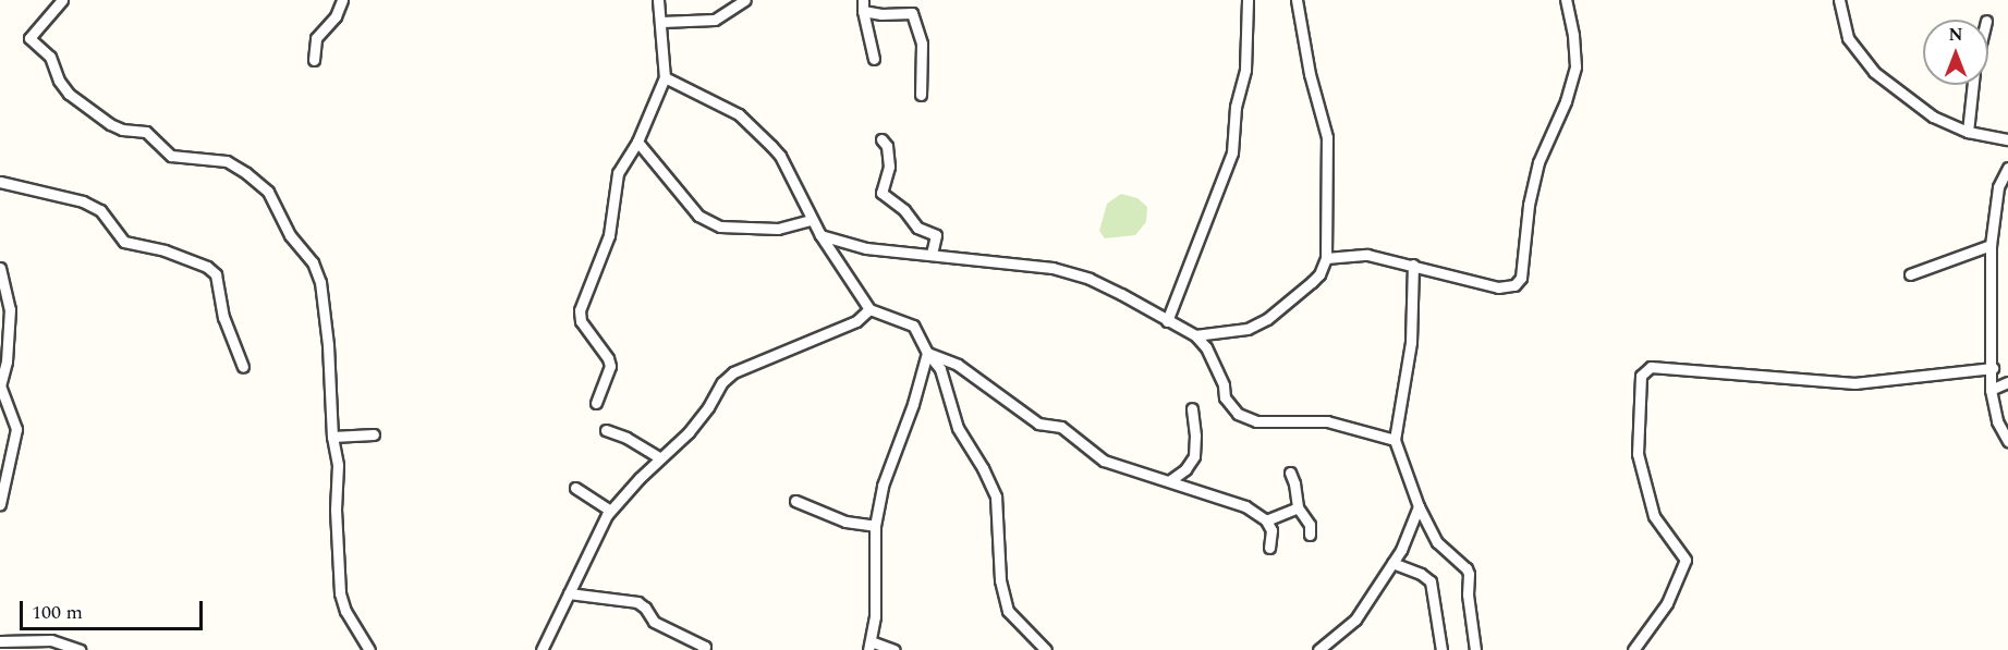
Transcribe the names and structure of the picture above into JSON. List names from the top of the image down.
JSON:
{
  "scale_bar": "100 m",
  "north": "top"
}
